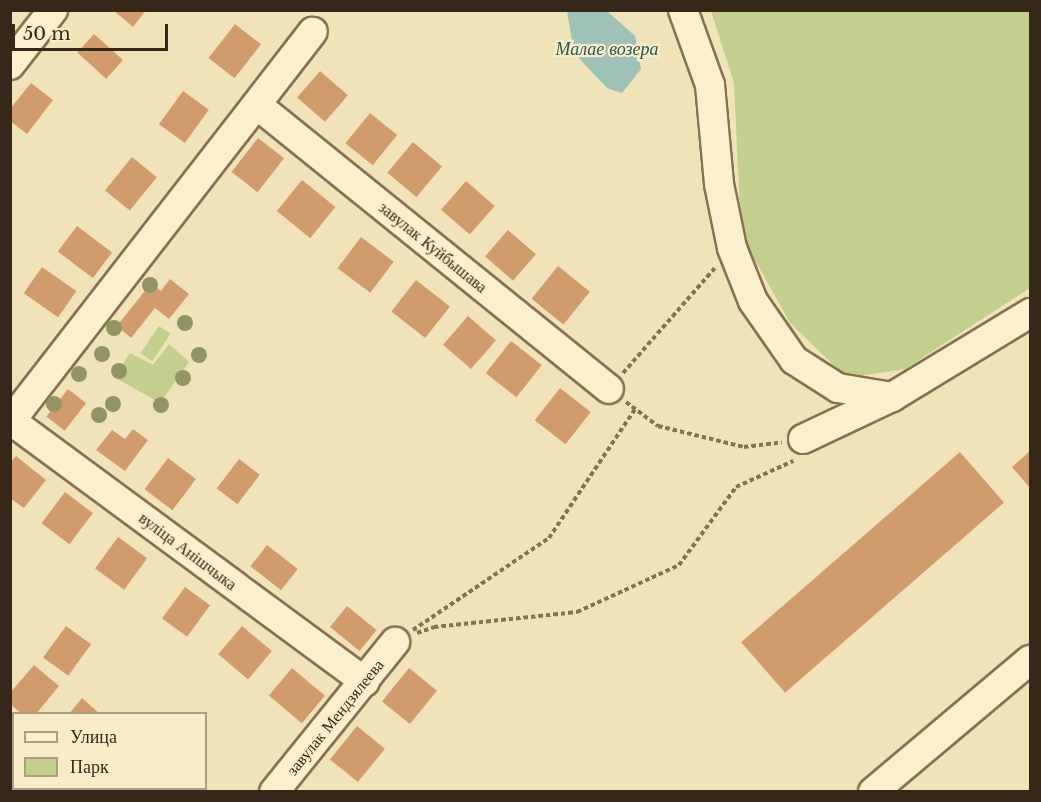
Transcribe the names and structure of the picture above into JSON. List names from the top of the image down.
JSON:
{
  "streets": {
    "street": ["завулак Куйбышава", "вуліца Анішчыка", "завулак Мендзялеева"]
  },
  "crossings": [
    ["вуліца Анішчыка", "завулак Мендзялеева"]
  ],
  "water": ["Малае возера"],
  "legend": ["Улица", "Парк"],
  "scale_bar": "50 m"
}
